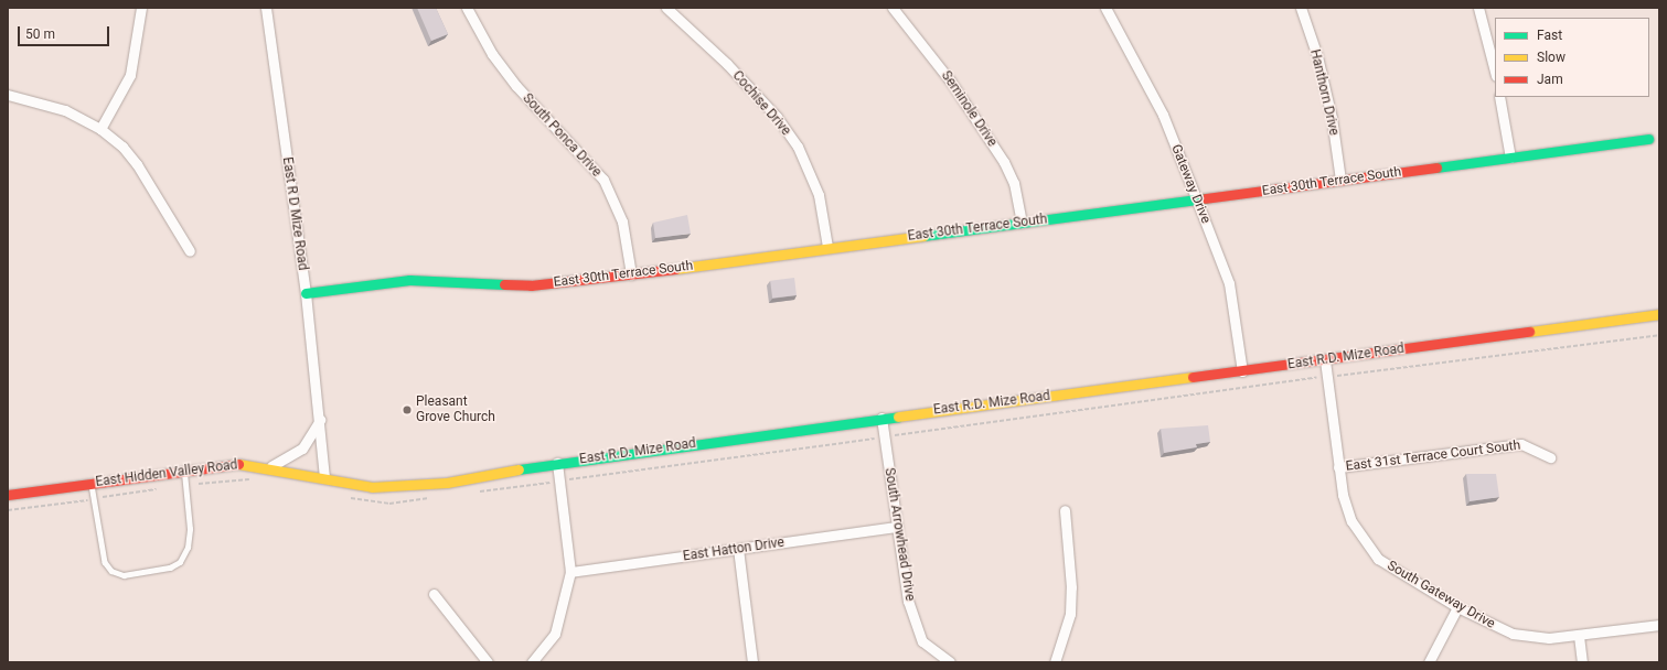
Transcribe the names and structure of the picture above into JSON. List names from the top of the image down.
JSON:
{
  "streets": {
    "main road": ["East 30th Terrace South", "East R.D. Mize Road", "East Hidden Valley Road"],
    "street": [
      "Hanthorn Drive",
      "Cochise Drive",
      "Seminole Drive",
      "South Ponca Drive",
      "Gateway Drive",
      "East R D Mize Road",
      "East 31st Terrace Court South",
      "South Arrowhead Drive",
      "East Hatton Drive",
      "South Gateway Drive"
    ]
  },
  "crossings": [
    ["Hanthorn Drive", "East 30th Terrace South"],
    ["Cochise Drive", "East 30th Terrace South"],
    ["Seminole Drive", "East 30th Terrace South"],
    ["South Ponca Drive", "East 30th Terrace South"],
    ["East 30th Terrace South", "Gateway Drive"],
    ["East 30th Terrace South", "East R D Mize Road"],
    ["Gateway Drive", "East R.D. Mize Road"],
    ["East R D Mize Road", "East R.D. Mize Road"],
    ["East R D Mize Road", "East Hidden Valley Road"],
    ["East R.D. Mize Road", "East Hidden Valley Road"],
    ["East R.D. Mize Road", "South Arrowhead Drive"],
    ["East R.D. Mize Road", "South Gateway Drive"],
    ["East 31st Terrace Court South", "South Gateway Drive"],
    ["South Arrowhead Drive", "East Hatton Drive"]
  ],
  "places": ["Pleasant Grove Church"],
  "legend": ["Fast", "Slow", "Jam"],
  "scale_bar": "50 m"
}
